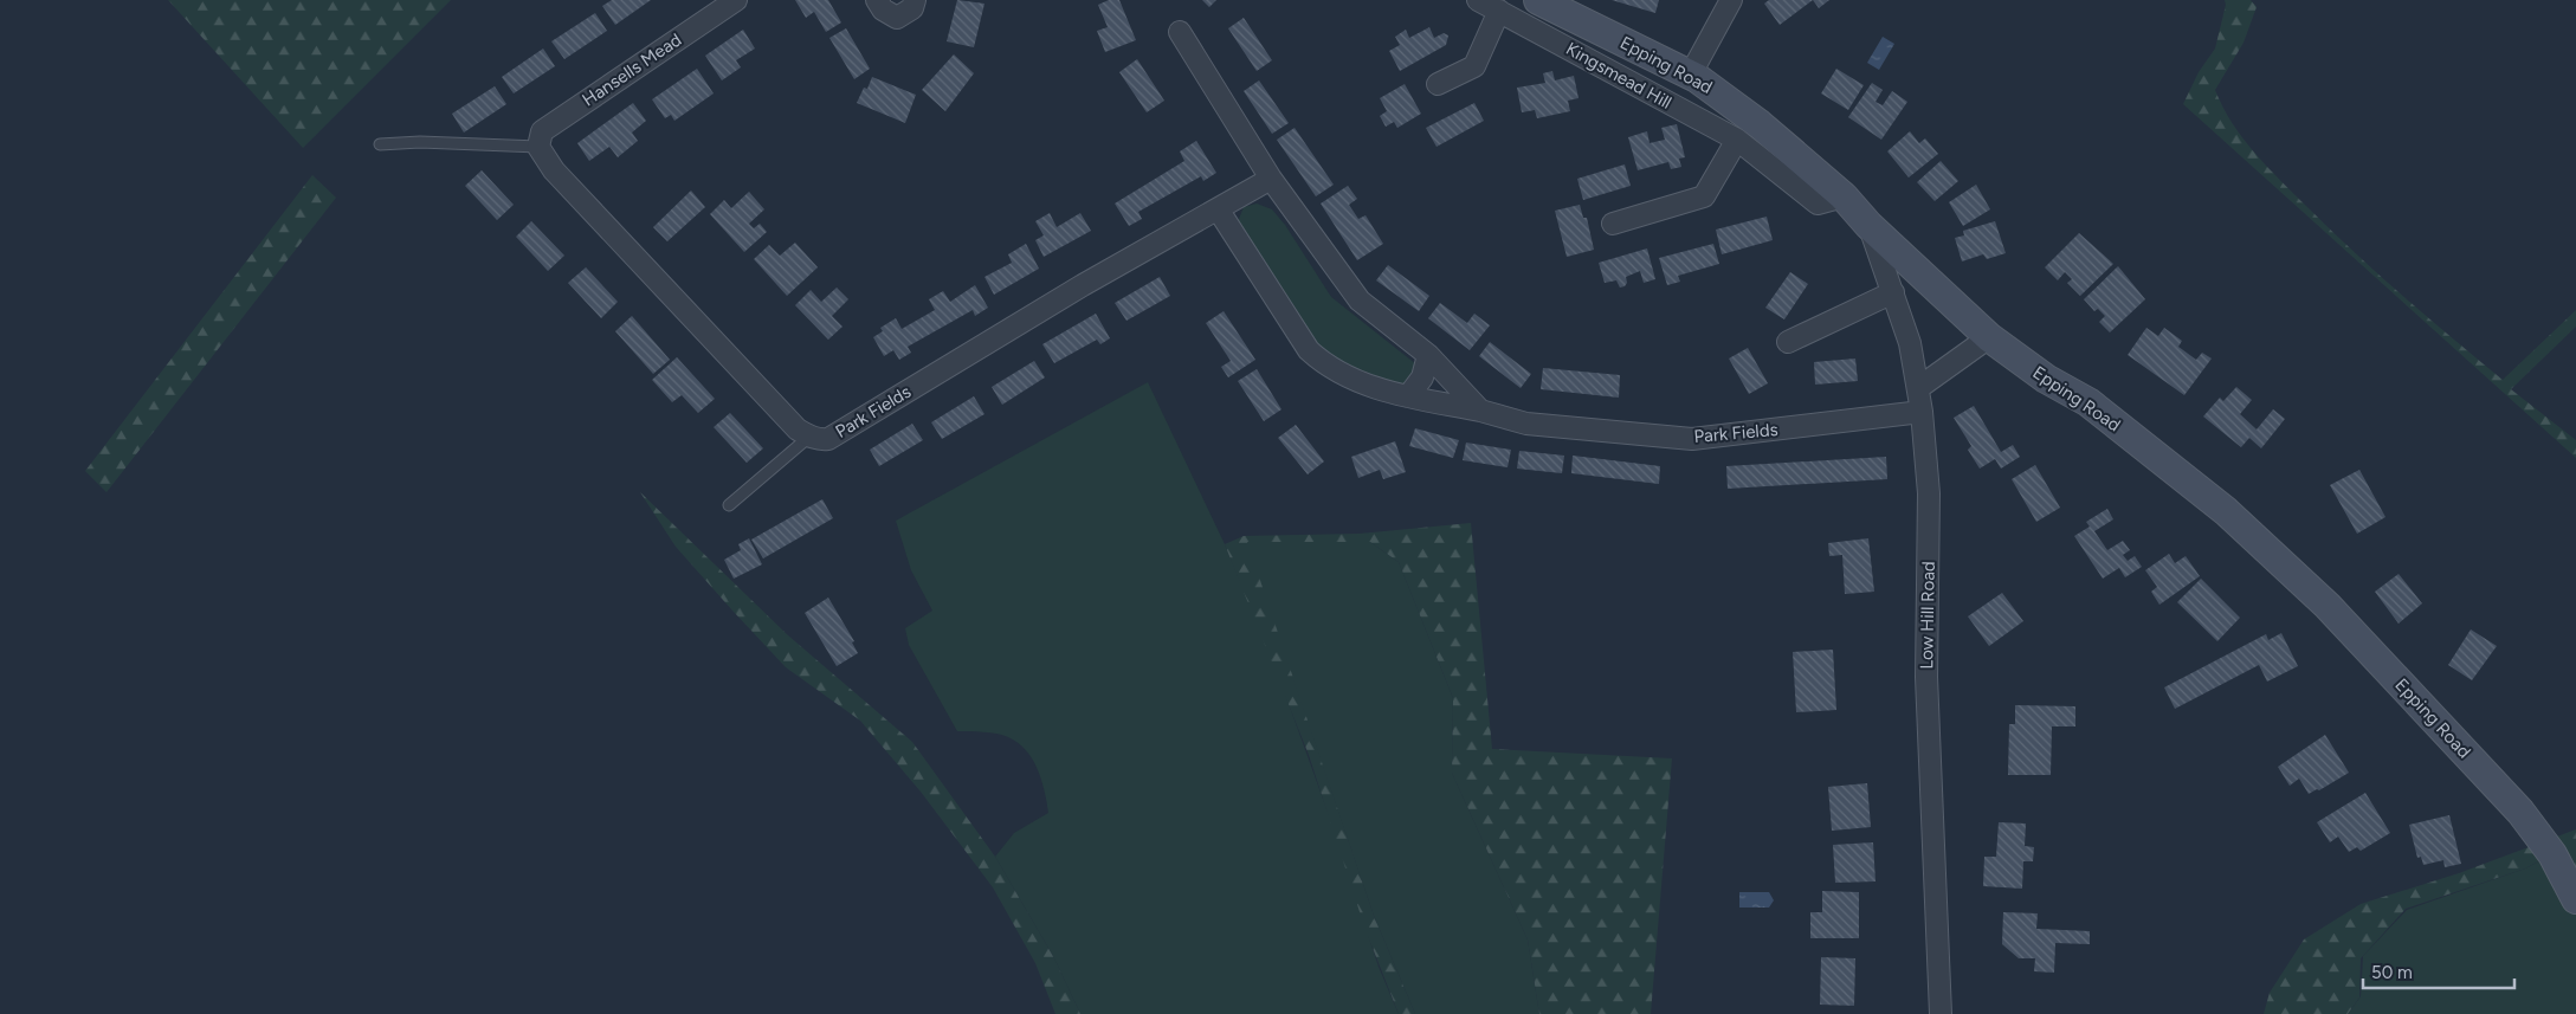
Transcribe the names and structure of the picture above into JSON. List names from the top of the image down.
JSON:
{
  "streets": {
    "main road": ["Epping Road"],
    "street": [
      "Hansells Mead",
      "Kingsmead Hill",
      "Park Fields",
      "Low Hill Road"
    ]
  },
  "crossings": [
    ["Epping Road", "Kingsmead Hill"],
    ["Epping Road", "Low Hill Road"],
    ["Hansells Mead", "Park Fields"],
    ["Park Fields", "Low Hill Road"]
  ],
  "scale_bar": "50 m"
}
